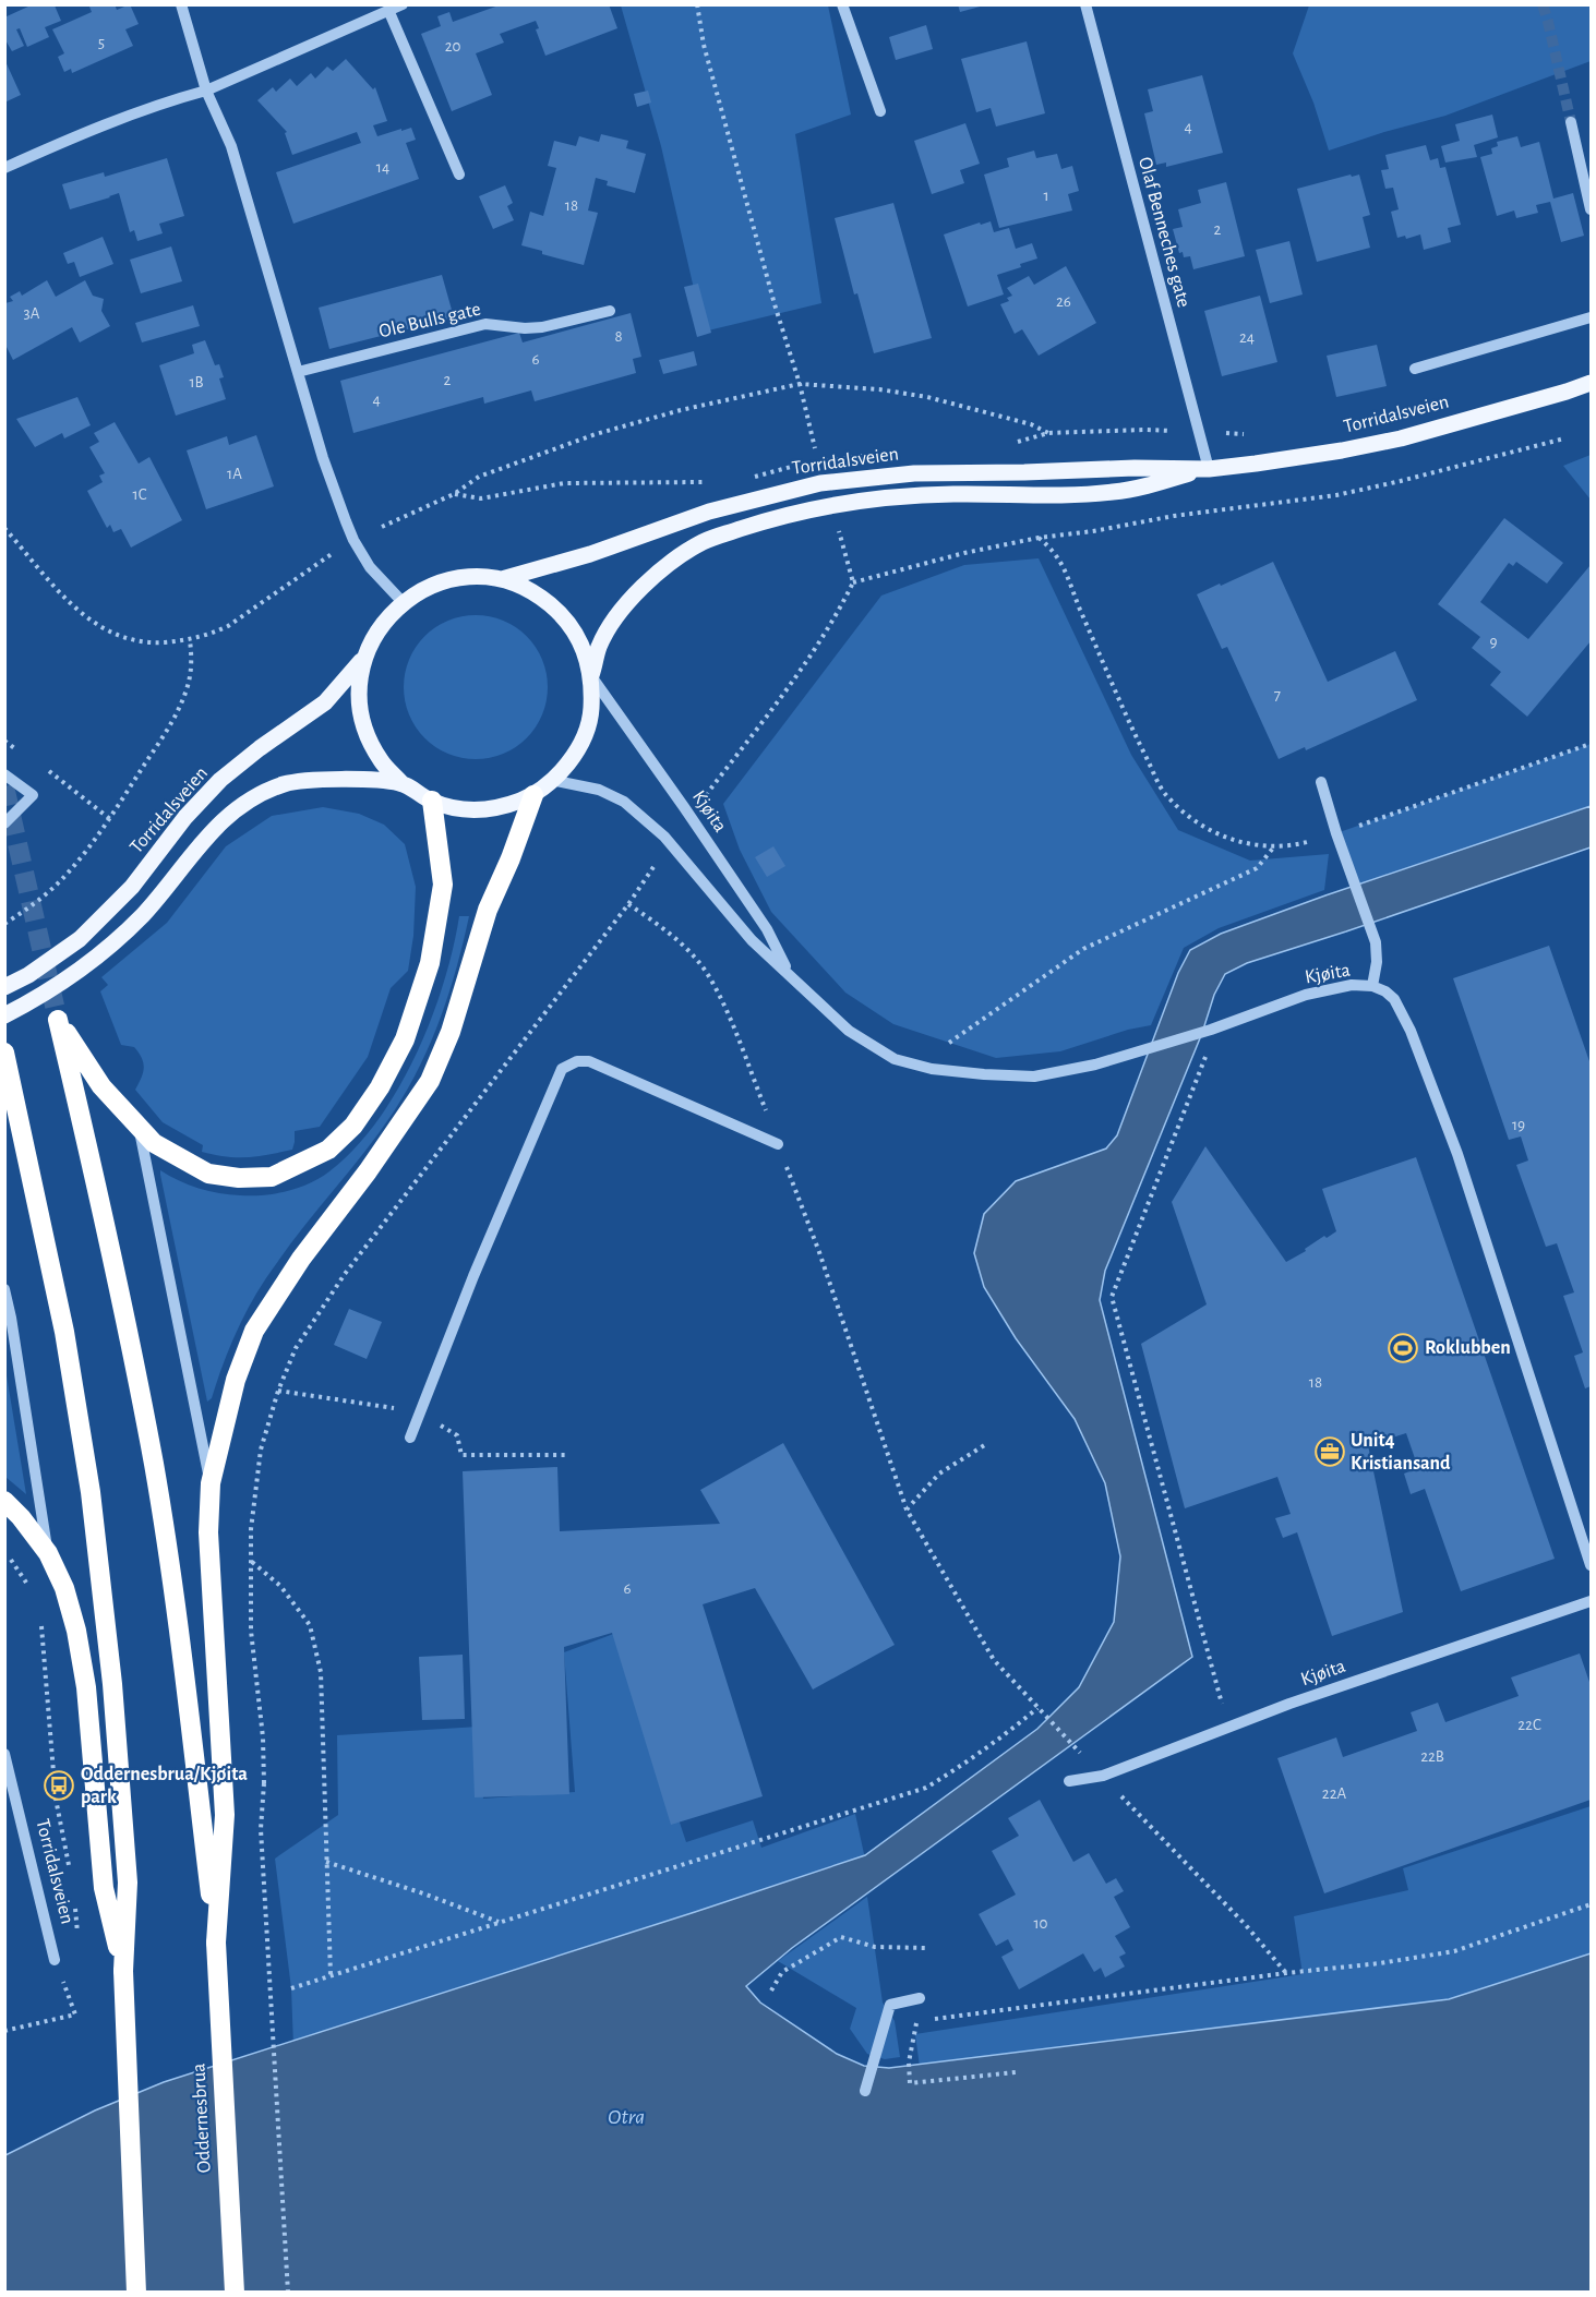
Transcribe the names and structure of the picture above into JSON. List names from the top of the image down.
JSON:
{
  "streets": {
    "highway": ["Oddernesbrua"],
    "main road": ["Torridalsveien"],
    "street": ["Olaf Benneches gate", "Ole Bulls gate", "Kjøita"]
  },
  "crossings": [
    ["Olaf Benneches gate", "Torridalsveien"],
    ["Torridalsveien", "Kjøita"]
  ],
  "water": ["Otra"],
  "places": {
    "sports": ["Roklubben"],
    "office": ["Unit4 Kristiansand"],
    "bus stop": ["Oddernesbrua/Kjøita park"]
  },
  "house_numbers": [
    "5",
    "20",
    "4",
    "14",
    "1",
    "18",
    "2",
    "26",
    "3A",
    "8",
    "24",
    "6",
    "2",
    "1B",
    "4",
    "1A",
    "1C",
    "9",
    "7",
    "19",
    "18",
    "6",
    "22C",
    "22B",
    "22A",
    "10"
  ]
}
